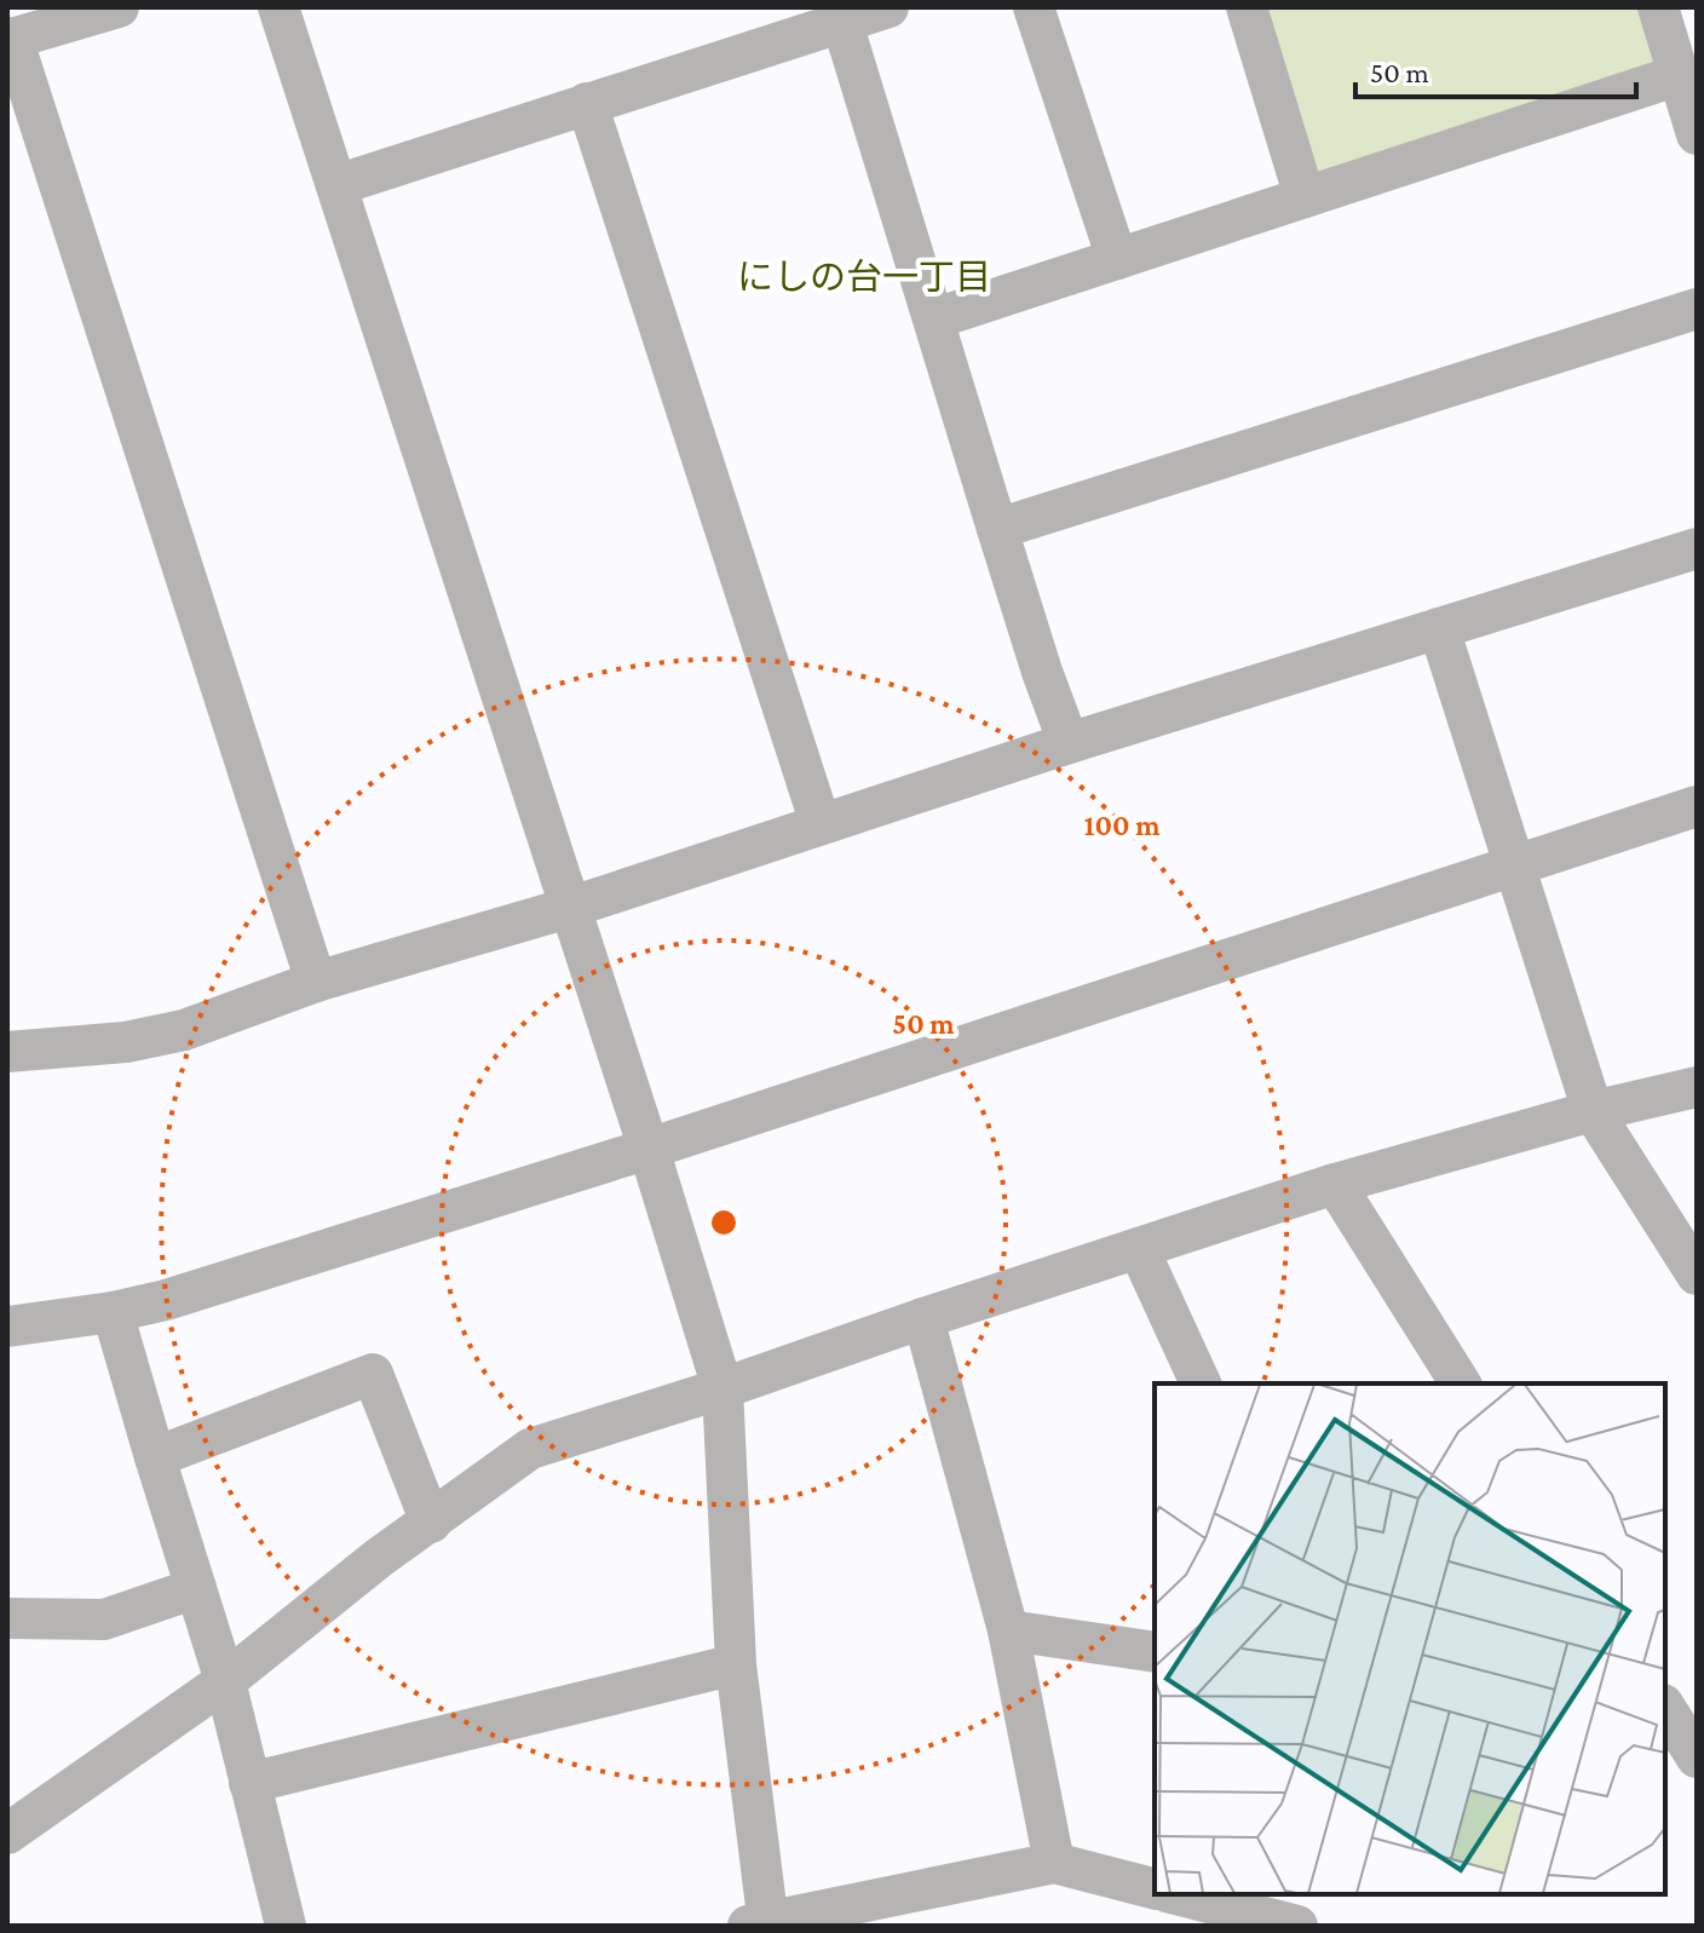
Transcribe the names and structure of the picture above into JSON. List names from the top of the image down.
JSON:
{
  "districts": ["にしの台一丁目"],
  "scale_bar": "50 m",
  "rings": ["100 m", "50 m"]
}
